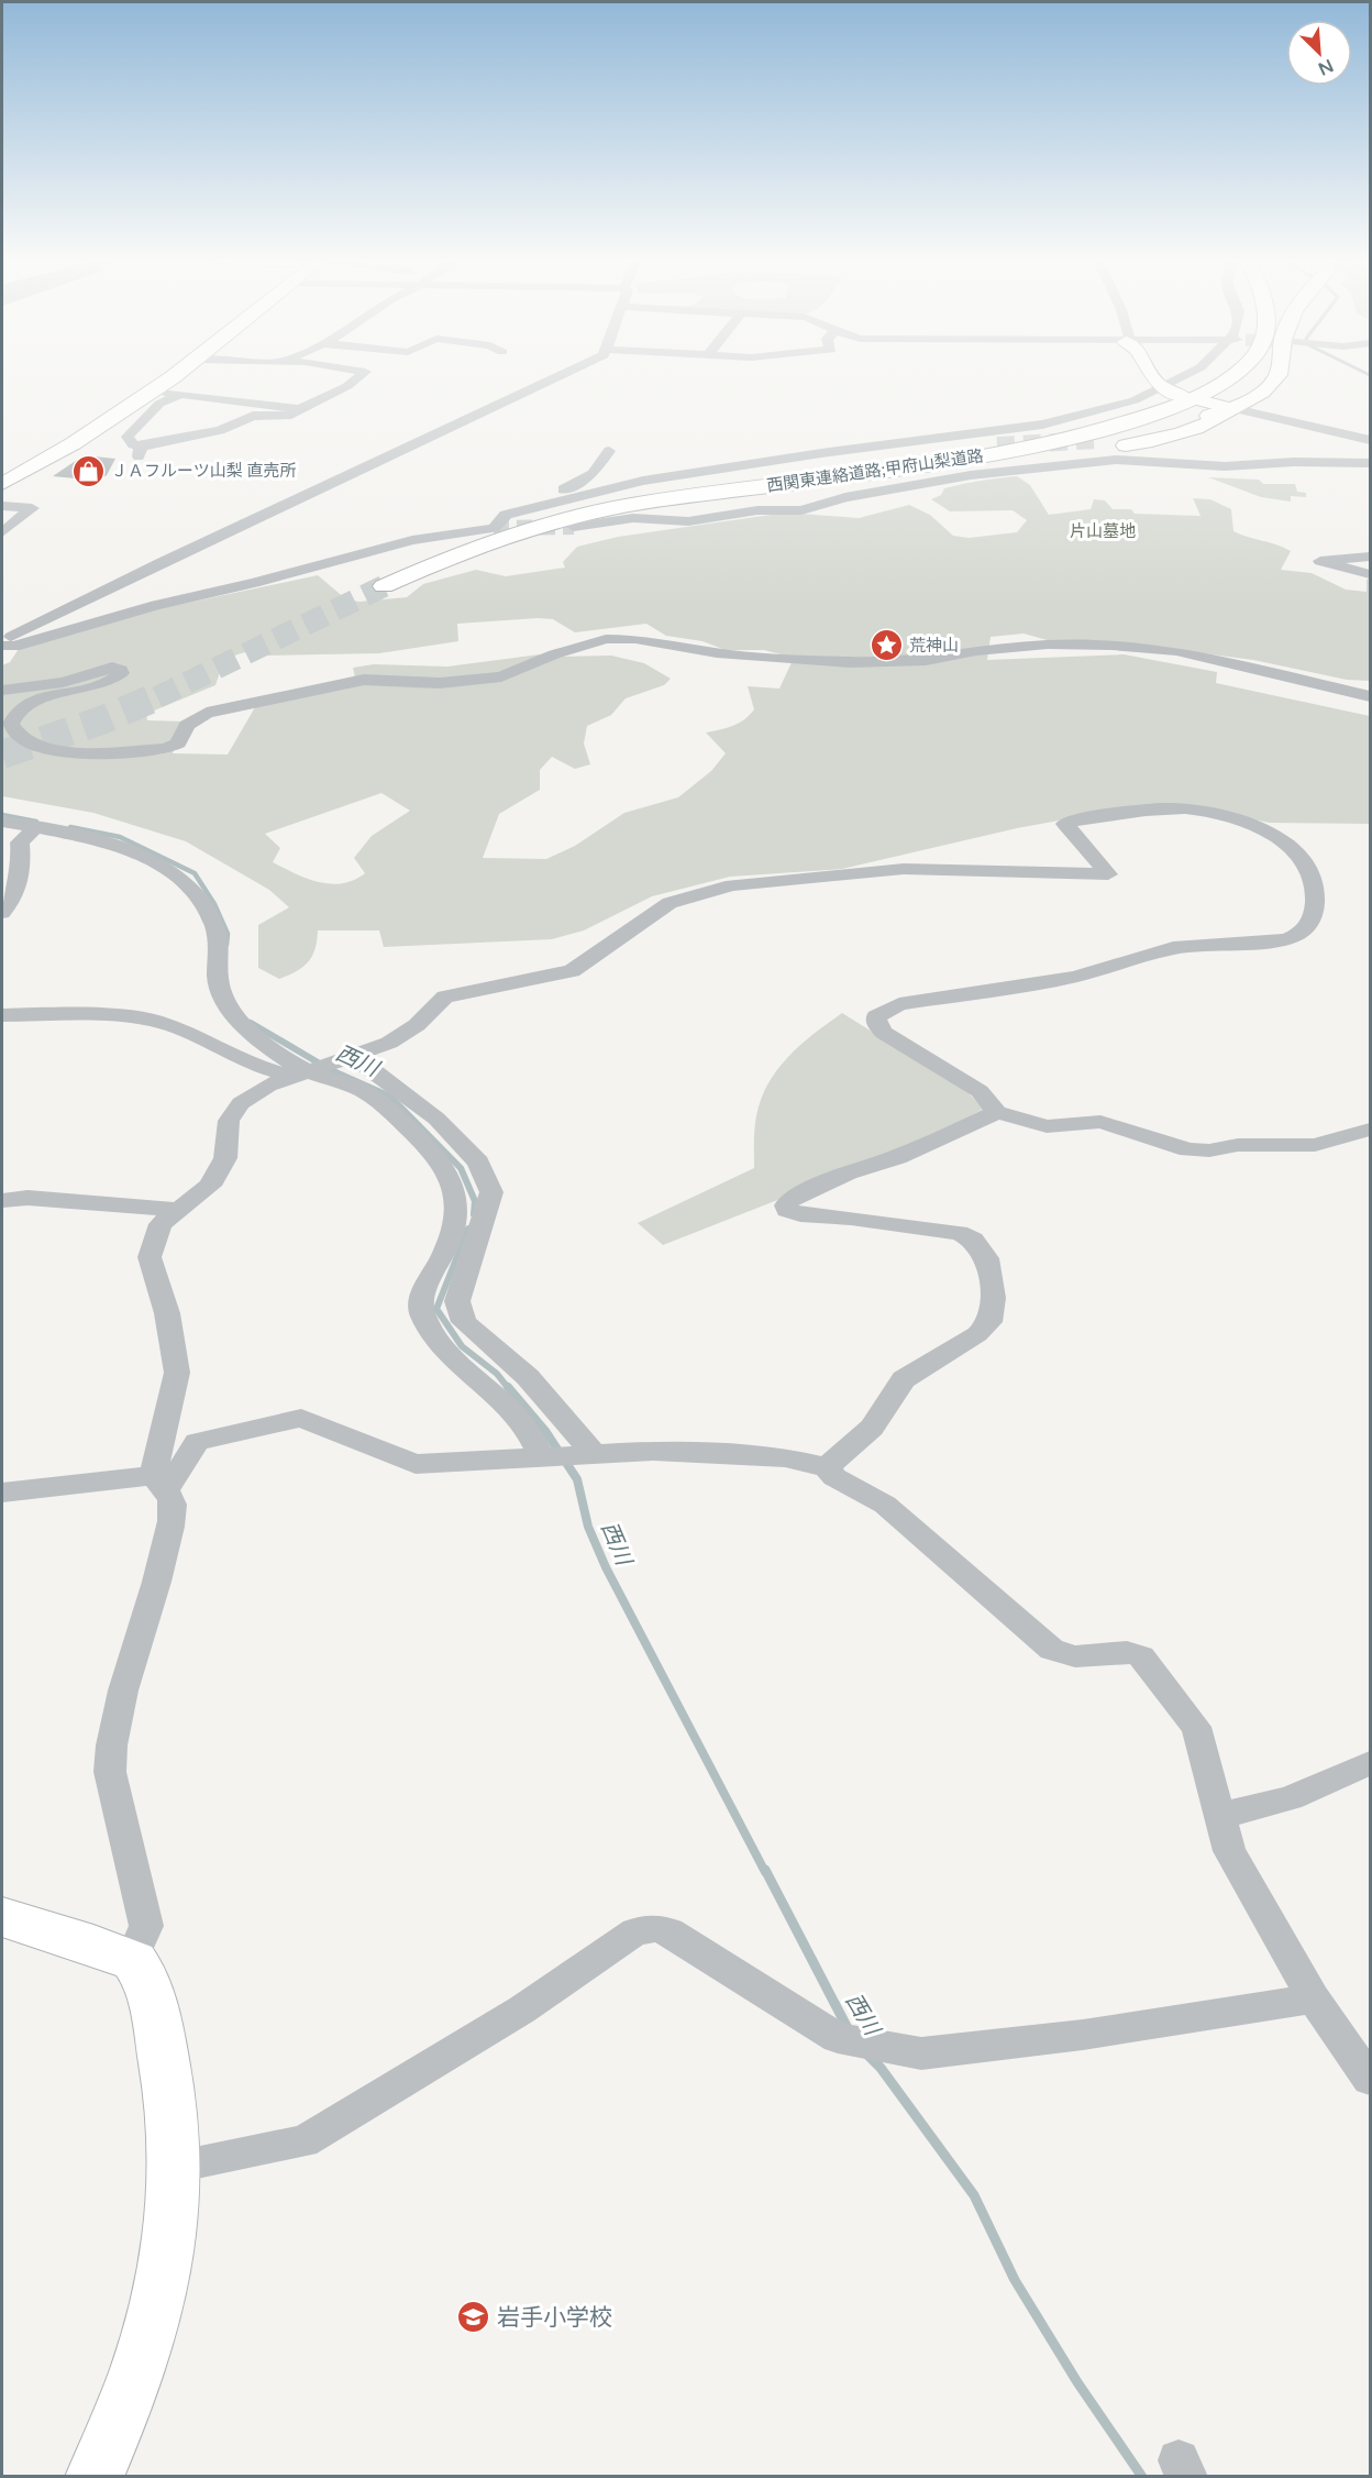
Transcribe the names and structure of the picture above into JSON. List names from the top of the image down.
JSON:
{
  "streets": {
    "highway": ["西関東連絡道路;甲府山梨道路"]
  },
  "water": ["西川"],
  "parks": ["片山墓地"],
  "places": {
    "shop": ["ＪＡフルーツ山梨 直売所"],
    "place": ["荒神山"],
    "school or university": ["岩手小学校"]
  },
  "north": "bottom right"
}
